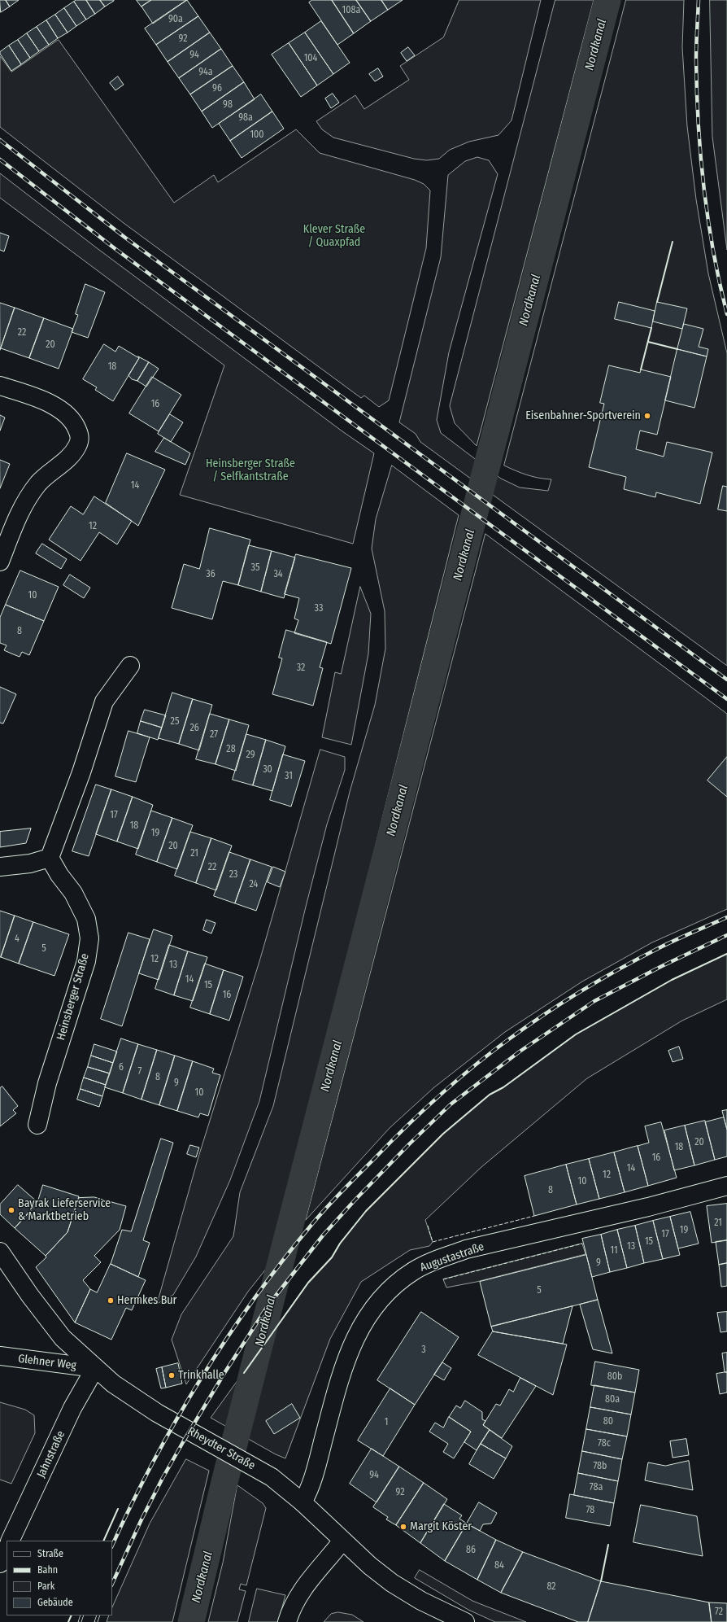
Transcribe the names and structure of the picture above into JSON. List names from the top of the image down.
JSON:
{
  "streets": {
    "street": [
      "Heinsberger Straße",
      "Augustastraße",
      "Glehner Weg",
      "Rheydter Straße",
      "Jahnstraße"
    ]
  },
  "crossings": [
    ["Augustastraße", "Rheydter Straße"],
    ["Glehner Weg", "Rheydter Straße"],
    ["Glehner Weg", "Jahnstraße"],
    ["Rheydter Straße", "Jahnstraße"]
  ],
  "water": ["Nordkanal"],
  "parks": ["Klever Straße / Quaxpfad", "Heinsberger Straße / Selfkantstraße"],
  "places": [
    "Eisenbahner-Sportverein",
    "Bayrak Lieferservice & Marktbetrieb",
    "Hermkes Bur",
    "Trinkhalle",
    "Margit Köster"
  ],
  "house_numbers": [
    "108a",
    "90a",
    "92",
    "94",
    "104",
    "94a",
    "96",
    "98",
    "98a",
    "100",
    "22",
    "20",
    "18",
    "16",
    "14",
    "12",
    "35",
    "36",
    "34",
    "10",
    "33",
    "8",
    "32",
    "25",
    "26",
    "27",
    "28",
    "29",
    "30",
    "31",
    "17",
    "18",
    "19",
    "20",
    "21",
    "22",
    "23",
    "24",
    "4",
    "5",
    "12",
    "13",
    "14",
    "15",
    "16",
    "6",
    "7",
    "8",
    "9",
    "10",
    "20",
    "18",
    "16",
    "14",
    "12",
    "10",
    "8",
    "21",
    "19",
    "17",
    "15",
    "13",
    "11",
    "9",
    "5",
    "3",
    "80b",
    "80a",
    "80",
    "1",
    "78c",
    "78b",
    "94",
    "78a",
    "92",
    "78",
    "86",
    "84",
    "82",
    "72"
  ],
  "legend": [
    "Straße",
    "Bahn",
    "Park",
    "Gebäude"
  ]
}
